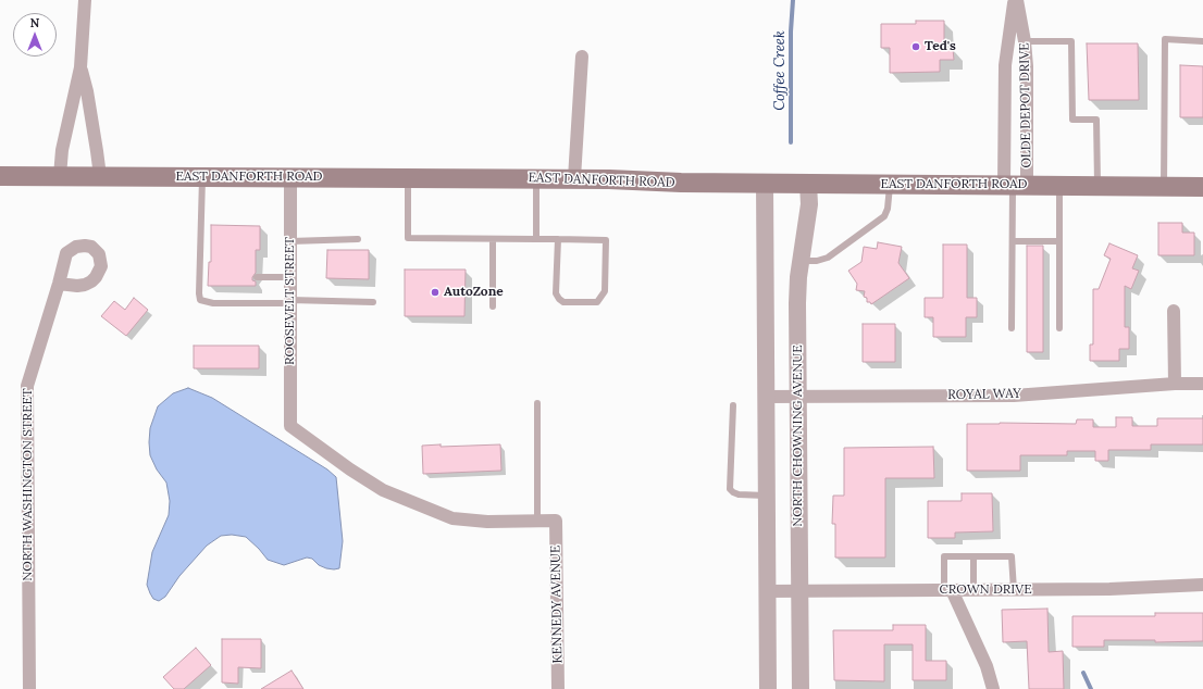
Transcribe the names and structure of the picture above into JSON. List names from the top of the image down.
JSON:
{
  "streets": {
    "main road": ["EAST DANFORTH ROAD"],
    "street": [
      "OLDE DEPOT DRIVE",
      "ROOSEVELT STREET",
      "ROYAL WAY",
      "NORTH CHOWNING AVENUE",
      "NORTH WASHINGTON STREET",
      "CROWN DRIVE",
      "KENNEDY AVENUE"
    ]
  },
  "crossings": [
    ["OLDE DEPOT DRIVE", "EAST DANFORTH ROAD"],
    ["EAST DANFORTH ROAD", "ROOSEVELT STREET"],
    ["EAST DANFORTH ROAD", "NORTH CHOWNING AVENUE"],
    ["ROOSEVELT STREET", "KENNEDY AVENUE"],
    ["ROYAL WAY", "NORTH CHOWNING AVENUE"],
    ["NORTH CHOWNING AVENUE", "CROWN DRIVE"]
  ],
  "water": ["Coffee Creek"],
  "places": ["Ted's", "AutoZone"],
  "north": "top"
}
